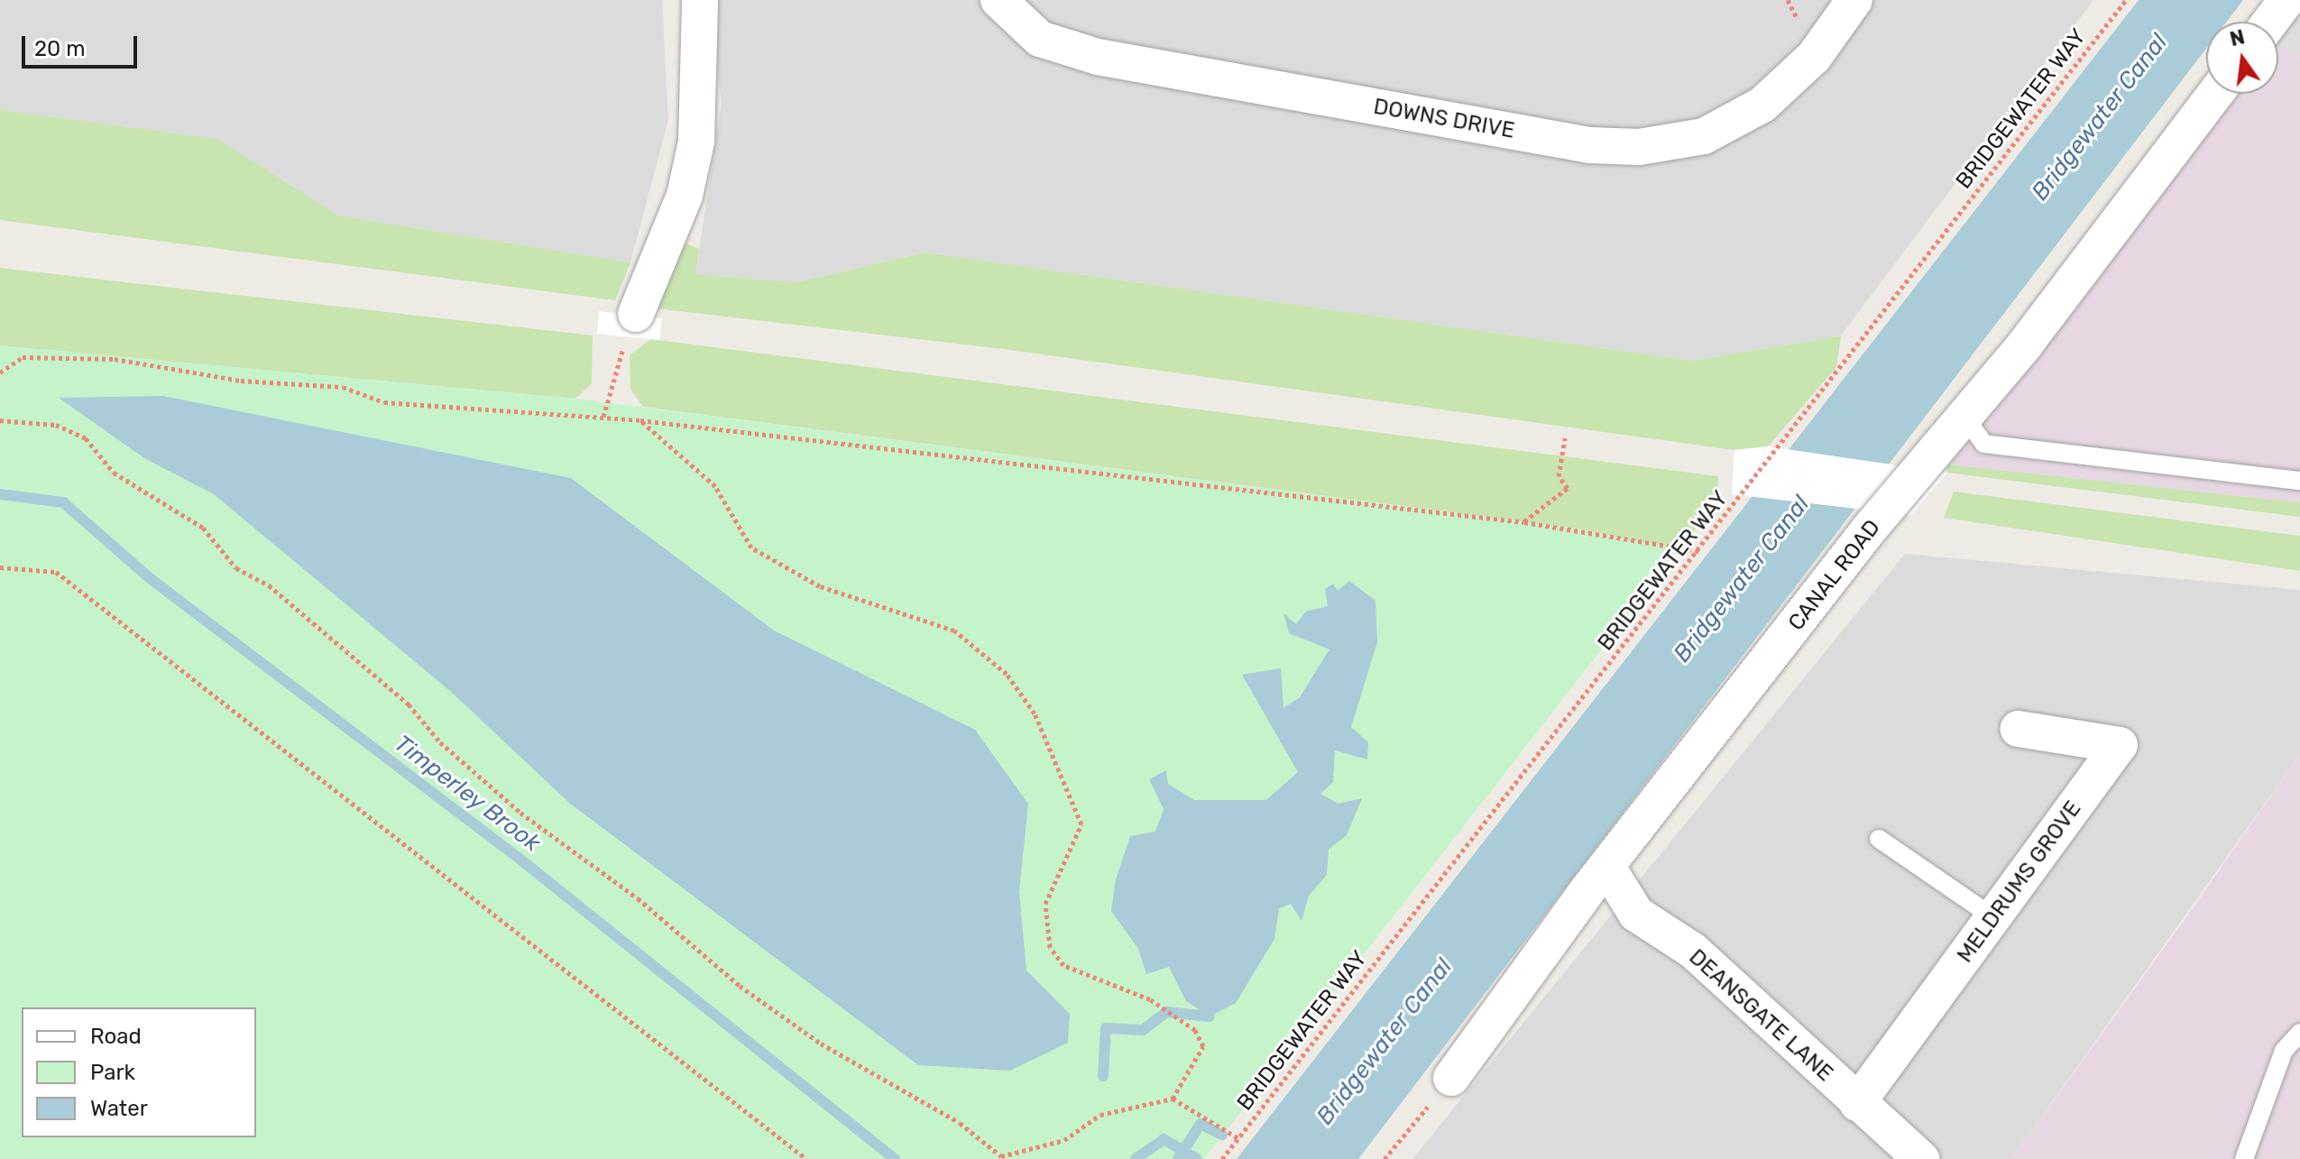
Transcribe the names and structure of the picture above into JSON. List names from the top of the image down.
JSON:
{
  "streets": {
    "street": [
      "DOWNS DRIVE",
      "CANAL ROAD",
      "MELDRUMS GROVE",
      "DEANSGATE LANE"
    ],
    "path": ["BRIDGEWATER WAY"]
  },
  "crossings": [
    ["CANAL ROAD", "DEANSGATE LANE"],
    ["MELDRUMS GROVE", "DEANSGATE LANE"]
  ],
  "water": ["Bridgewater Canal", "Timperley Brook"],
  "legend": ["Road", "Park", "Water"],
  "scale_bar": "20 m",
  "north": "top"
}
